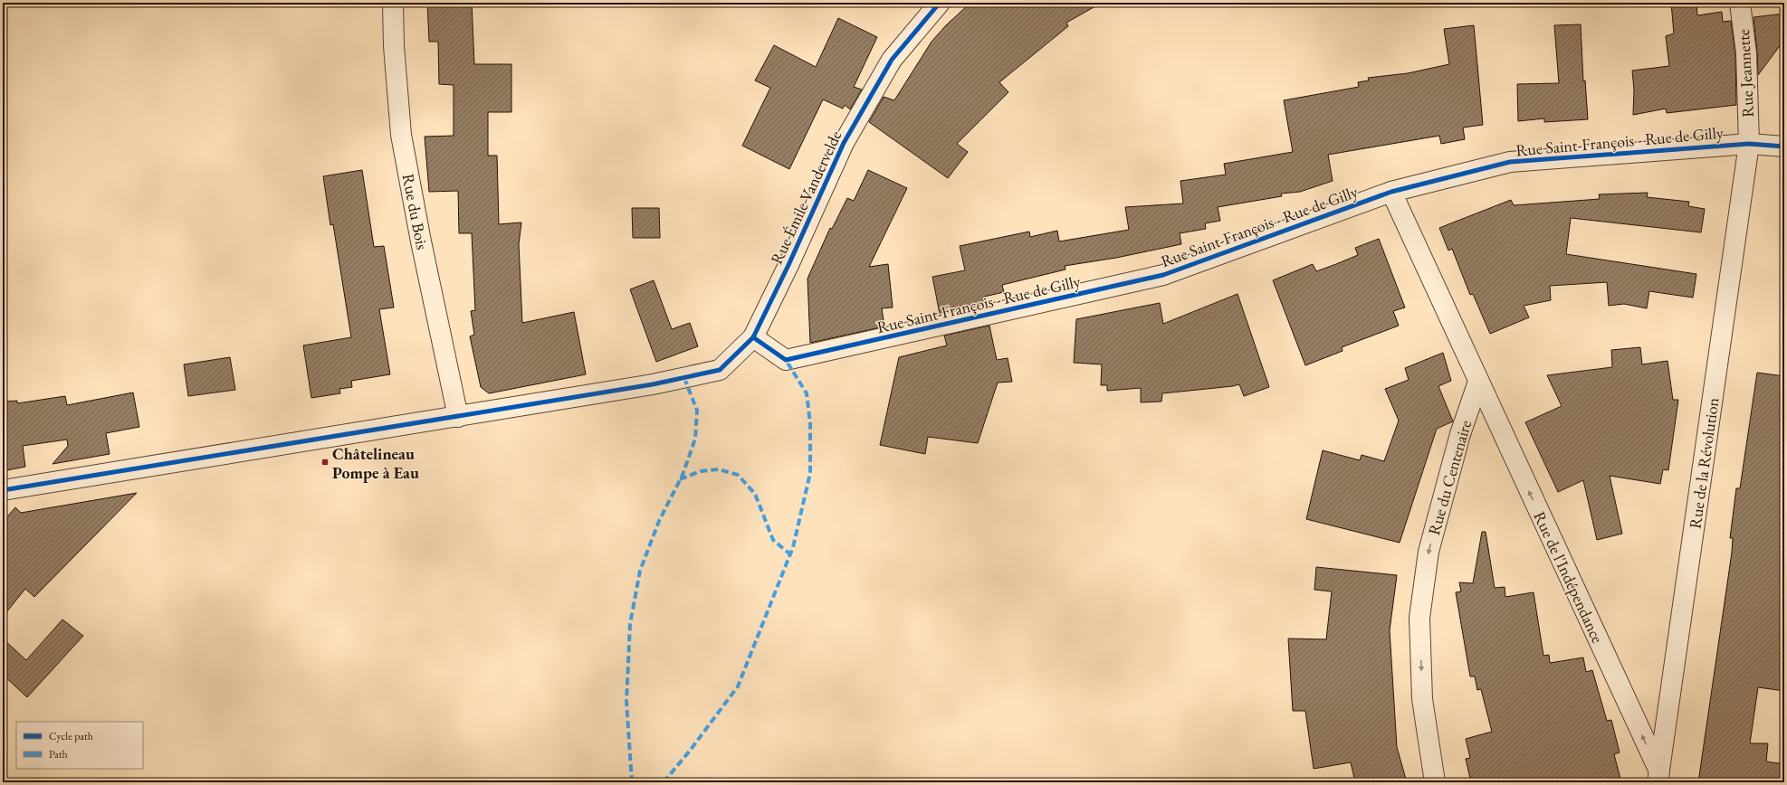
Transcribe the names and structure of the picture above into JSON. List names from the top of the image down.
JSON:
{
  "streets": {
    "street": [
      "Rue Jeannette",
      "Rue Saint-François - Rue de Gilly",
      "Rue Émile Vandervelde",
      "Rue du Bois",
      "Rue de la Révolution",
      "Rue du Centenaire",
      "Rue de l'Indépendance"
    ]
  },
  "crossings": [
    ["Rue Jeannette", "Rue Saint-François - Rue de Gilly"],
    ["Rue Jeannette", "Rue de la Révolution"],
    ["Rue Saint-François - Rue de Gilly", "Rue Émile Vandervelde"],
    ["Rue Saint-François - Rue de Gilly", "Rue de la Révolution"],
    ["Rue de la Révolution", "Rue de l'Indépendance"],
    ["Rue du Centenaire", "Rue de l'Indépendance"]
  ],
  "one_way": ["Rue du Centenaire", "Rue de l'Indépendance"],
  "places": {
    "transit": ["Châtelineau Pompe à Eau"]
  },
  "legend": ["Cycle path", "Path"]
}
